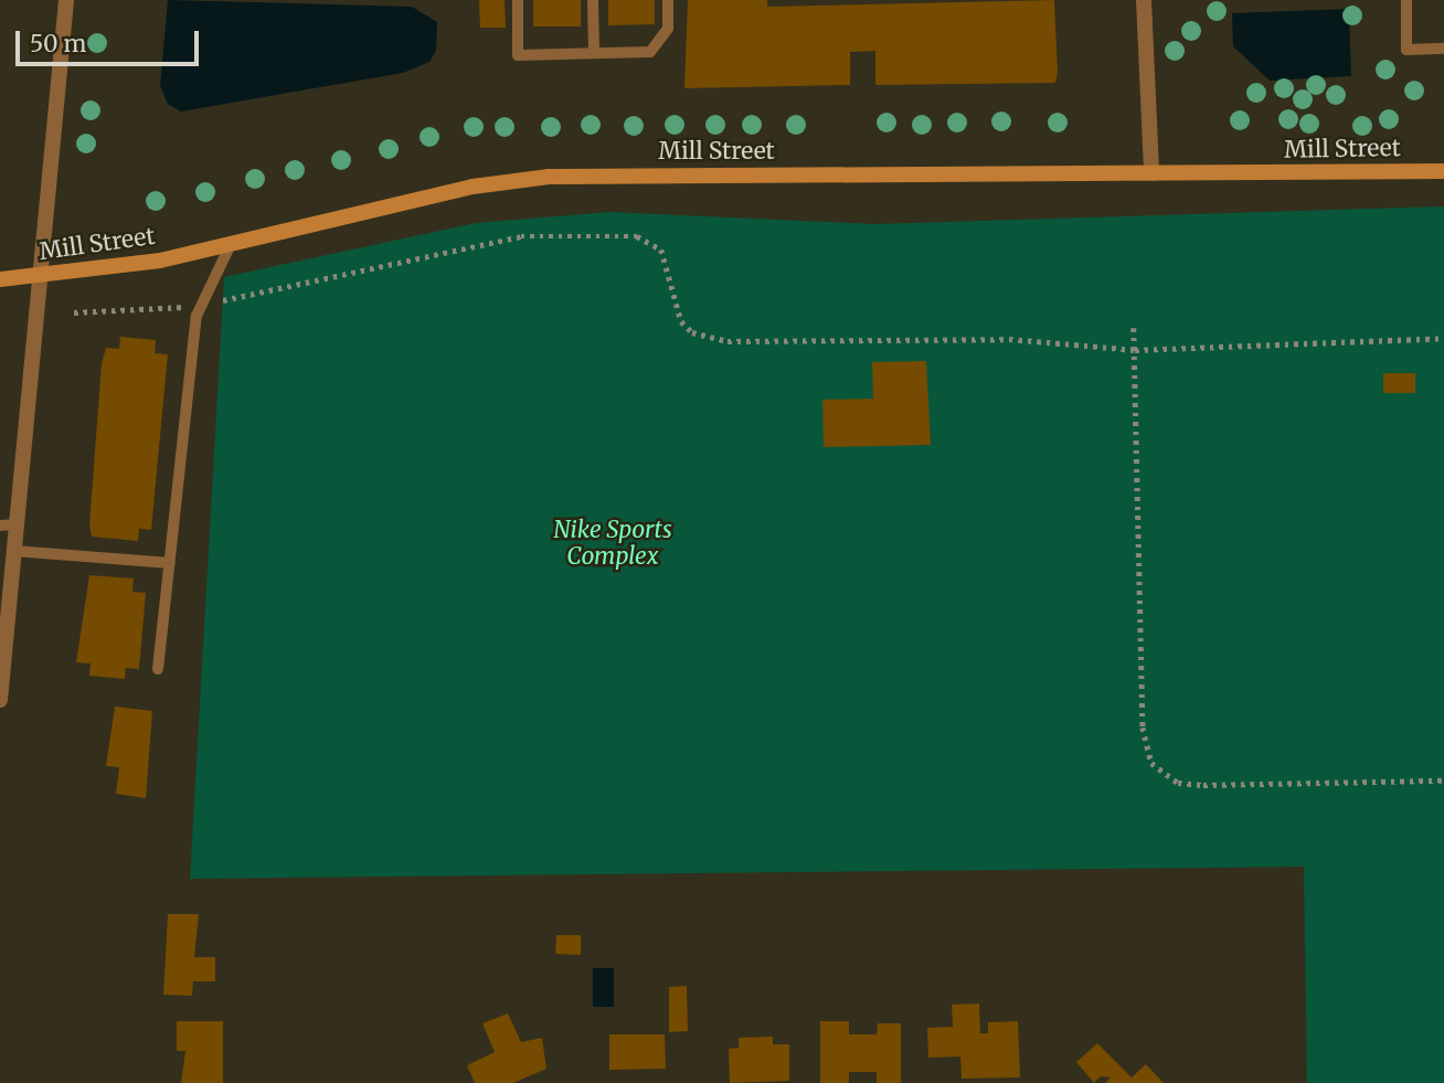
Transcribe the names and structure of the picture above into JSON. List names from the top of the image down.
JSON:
{
  "streets": {
    "main road": ["Mill Street"]
  },
  "parks": ["Nike Sports Complex"],
  "scale_bar": "50 m"
}
